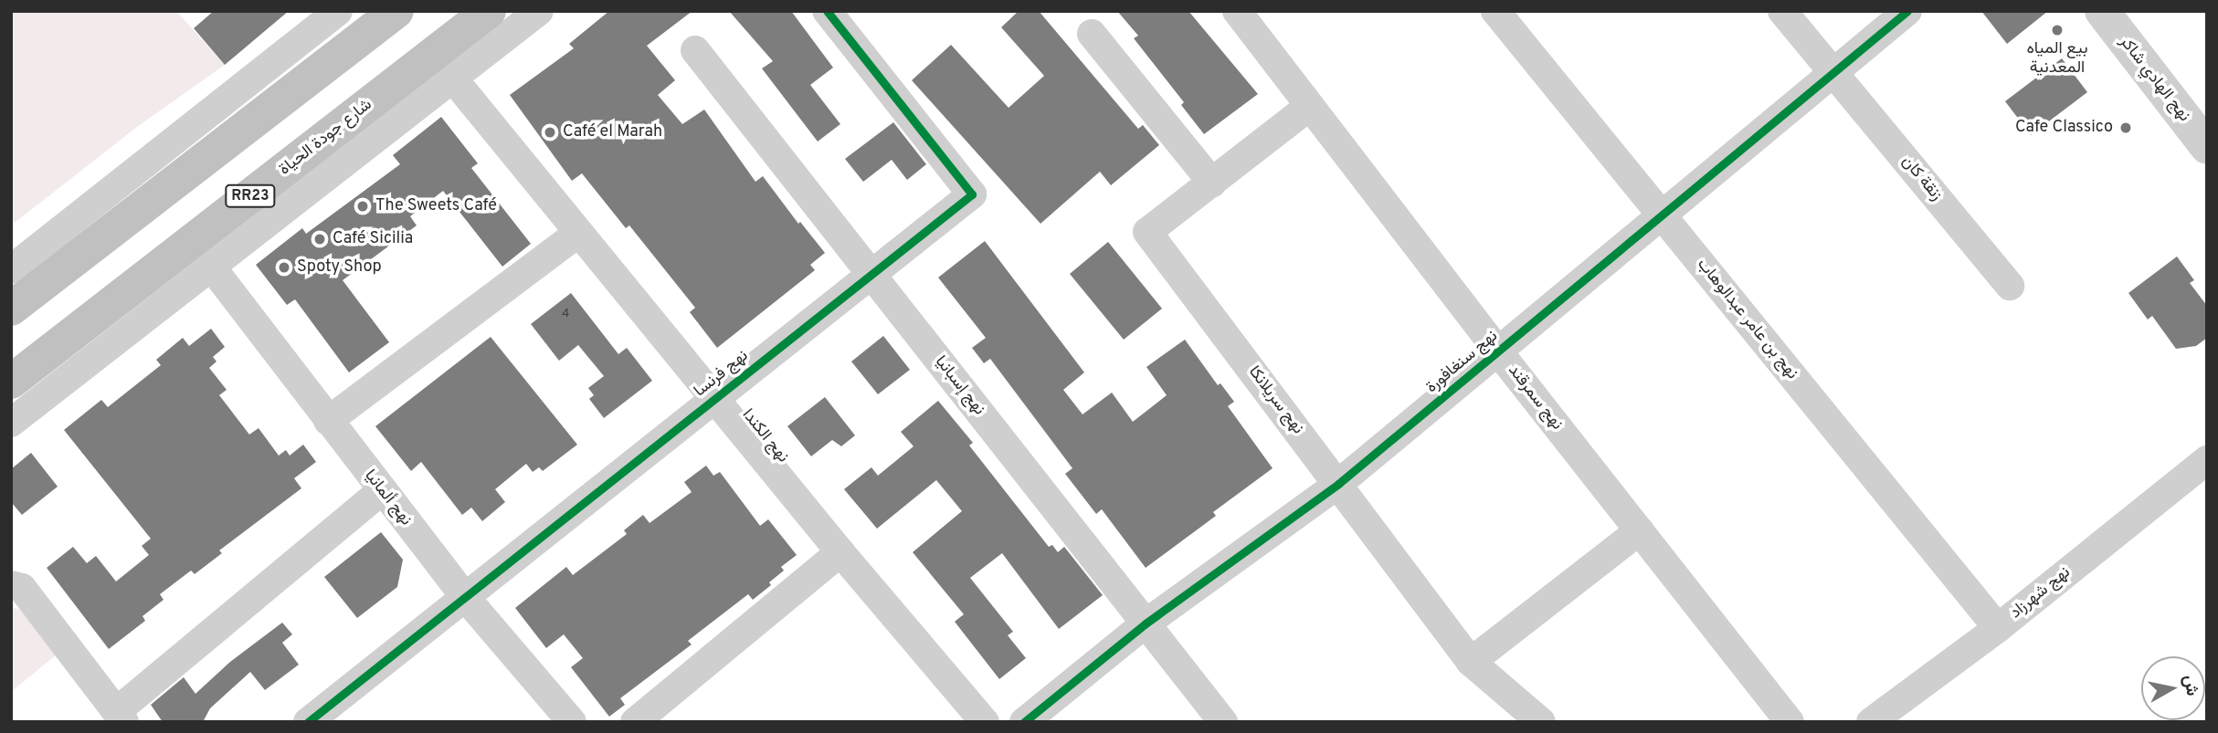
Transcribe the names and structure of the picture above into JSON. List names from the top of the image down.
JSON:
{
  "streets": {
    "highway": ["شارع جودة الحياة", "RR23"],
    "street": [
      "نهج الهادي شاكر",
      "زنقة كان",
      "نهج بن عامر عبدالوهاب",
      "نهج سنغافورة",
      "نهج فرنسا",
      "نهج إسبانيا",
      "نهج سمرقند",
      "نهج سريلانكا",
      "نهج الكندا",
      "نهج ألمانيا",
      "نهج شهرزاد"
    ]
  },
  "crossings": [
    ["زنقة كان", "نهج سنغافورة"],
    ["نهج بن عامر عبدالوهاب", "نهج سنغافورة"],
    ["نهج بن عامر عبدالوهاب", "نهج شهرزاد"],
    ["نهج سنغافورة", "نهج إسبانيا"],
    ["نهج سنغافورة", "نهج سمرقند"],
    ["نهج سنغافورة", "نهج سريلانكا"],
    ["نهج فرنسا", "نهج إسبانيا"],
    ["نهج فرنسا", "نهج الكندا"],
    ["نهج فرنسا", "نهج ألمانيا"],
    ["نهج سمرقند", "نهج سريلانكا"]
  ],
  "places": [
    "بيع المياه المعدنية",
    "Cafe Classico",
    "Café el Marah",
    "The Sweets Café",
    "Café Sicilia",
    "Spoty Shop"
  ],
  "house_numbers": ["4"],
  "north": "right"
}
